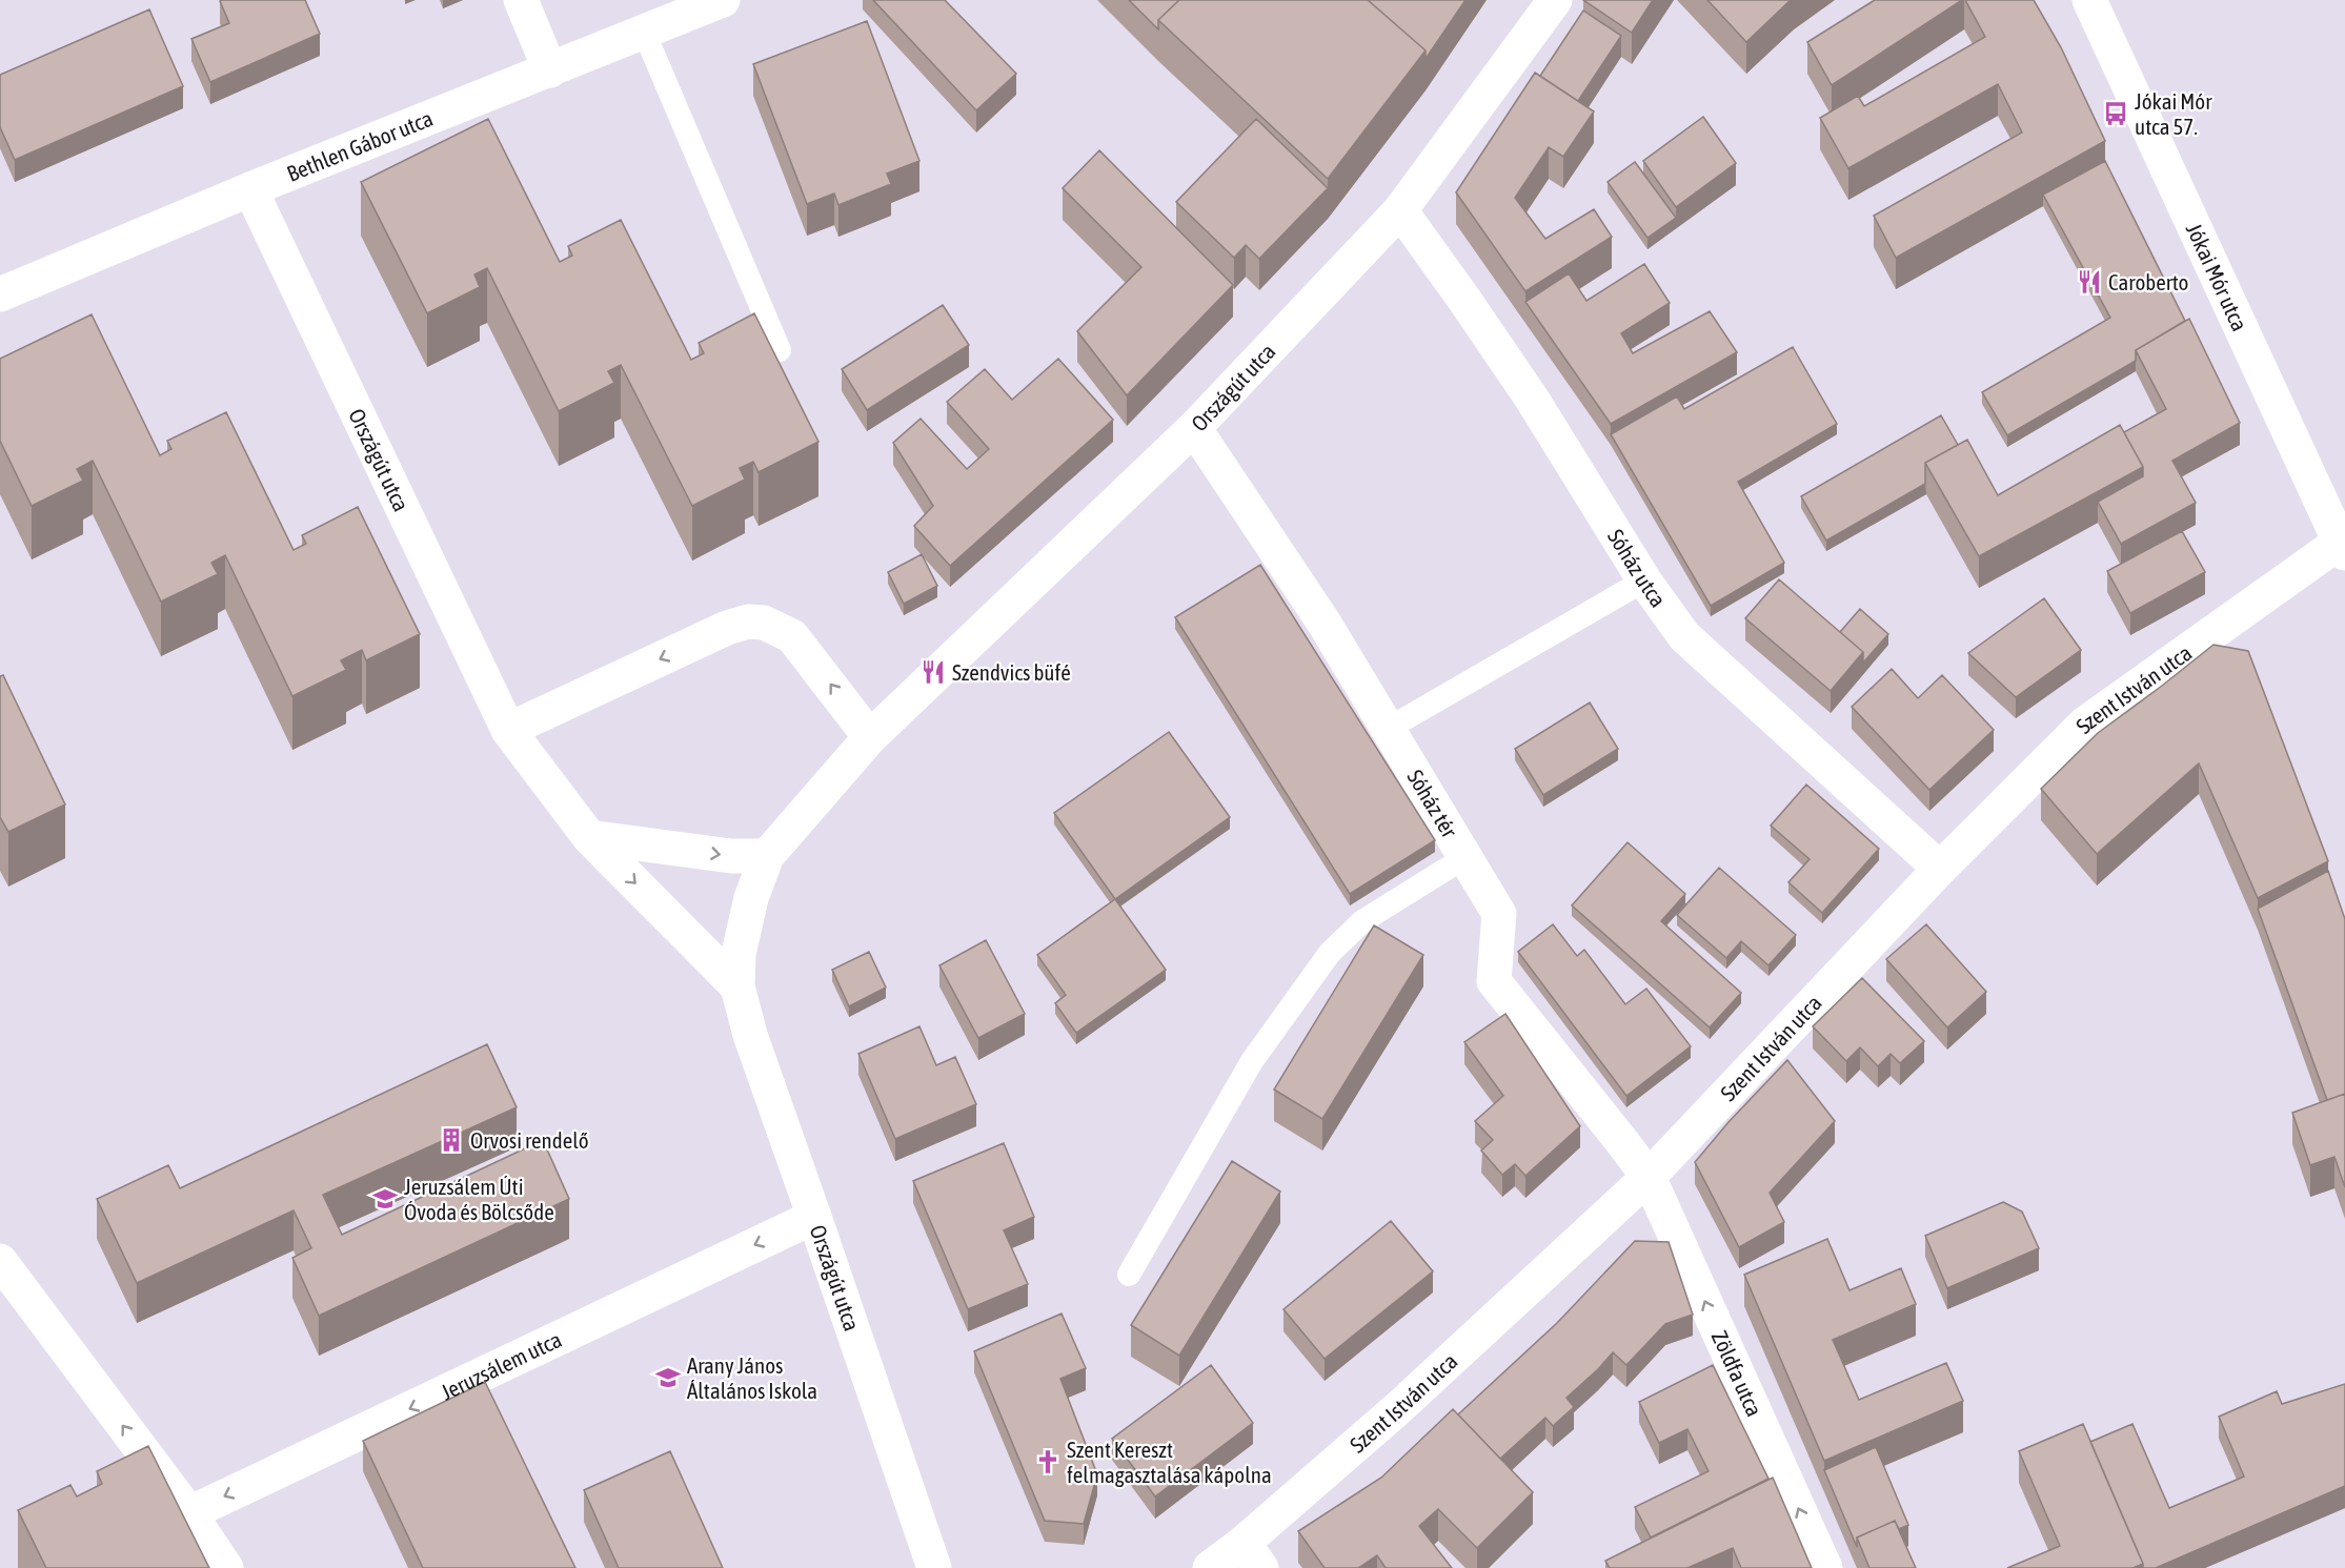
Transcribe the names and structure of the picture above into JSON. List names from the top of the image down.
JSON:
{
  "streets": {
    "street": [
      "Bethlen Gábor utca",
      "Jókai Mór utca",
      "Országút utca",
      "Sóház utca",
      "Szent István utca",
      "Sóház tér",
      "Jeruzsálem utca",
      "Zöldfa utca"
    ]
  },
  "crossings": [
    ["Bethlen Gábor utca", "Országút utca"],
    ["Jókai Mór utca", "Szent István utca"],
    ["Országút utca", "Sóház utca"],
    ["Országút utca", "Sóház tér"],
    ["Országút utca", "Jeruzsálem utca"],
    ["Sóház utca", "Szent István utca"],
    ["Szent István utca", "Sóház tér"],
    ["Szent István utca", "Zöldfa utca"],
    ["Sóház tér", "Zöldfa utca"]
  ],
  "one_way": ["Jeruzsálem utca", "Zöldfa utca"],
  "places": {
    "bus stop": ["Jókai Mór utca 57."],
    "restaurant": ["Caroberto", "Szendvics büfé"],
    "building": ["Orvosi rendelő"],
    "school or university": ["Jeruzsálem Úti Óvoda és Bölcsőde", "Arany János Általános Iskola"],
    "church": ["Szent Kereszt felmagasztalása kápolna"]
  }
}
